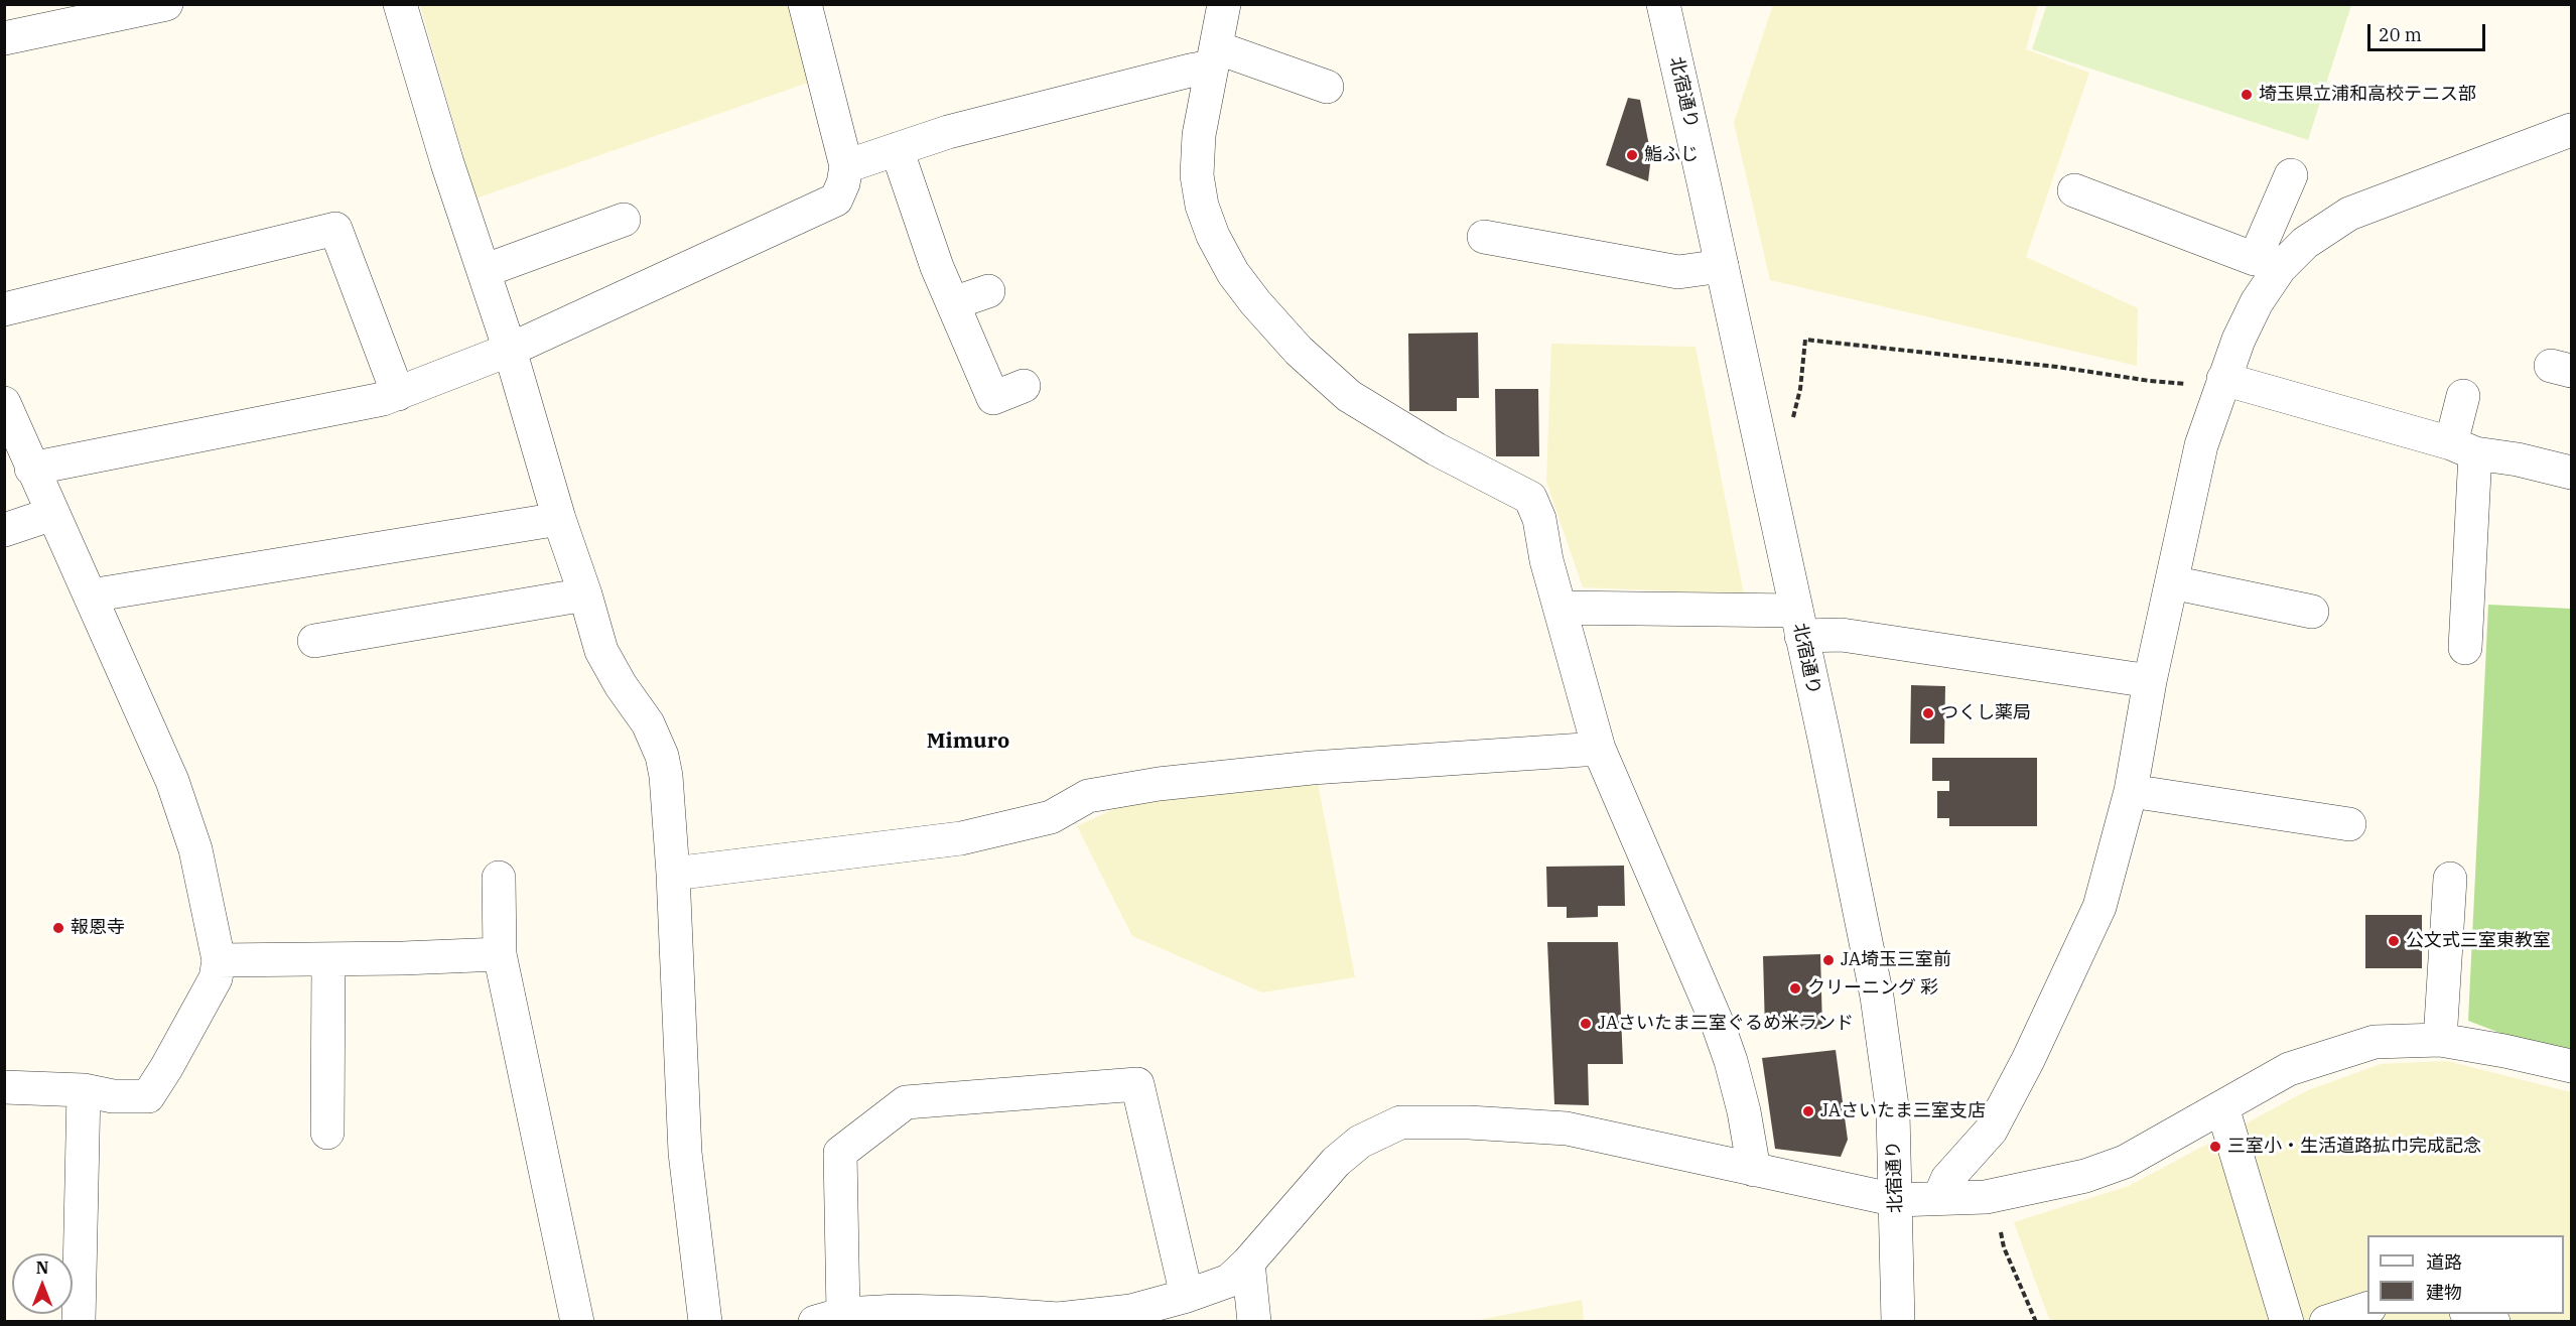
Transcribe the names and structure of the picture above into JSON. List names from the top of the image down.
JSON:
{
  "streets": {
    "street": ["北宿通り"]
  },
  "districts": ["Mimuro"],
  "places": [
    "埼玉県立浦和高校テニス部",
    "鮨ふじ",
    "つくし薬局",
    "報恩寺",
    "公文式三室東教室",
    "JA埼玉三室前",
    "クリーニング 彩",
    "JAさいたま三室ぐるめ米ランド",
    "JAさいたま三室支店",
    "三室小・生活道路拡巾完成記念"
  ],
  "legend": ["道路", "建物"],
  "scale_bar": "20 m",
  "north": "top"
}
